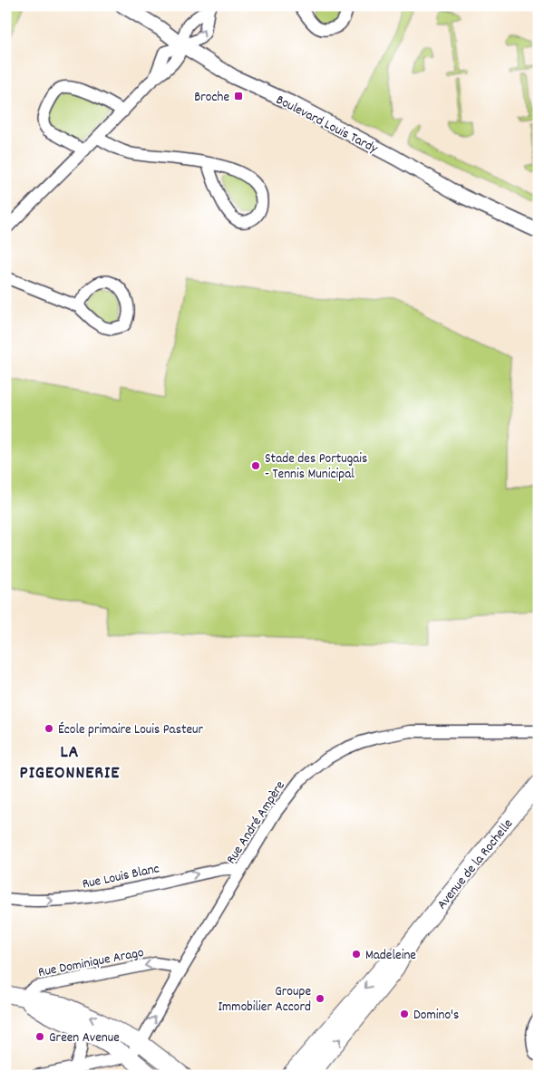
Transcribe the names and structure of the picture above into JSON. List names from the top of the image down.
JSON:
{
  "streets": {
    "main road": ["Avenue de la Rochelle"],
    "street": [
      "Boulevard Louis Tardy",
      "Rue André Ampère",
      "Rue Louis Blanc",
      "Rue Dominique Arago"
    ]
  },
  "crossings": [
    ["Rue André Ampère", "Rue Louis Blanc"],
    ["Rue André Ampère", "Rue Dominique Arago"]
  ],
  "one_way": ["Rue Louis Blanc"],
  "districts": ["LA PIGEONNERIE"],
  "places": {
    "transit": ["Broche"],
    "other": [
      "Stade des Portugais - Tennis Municipal",
      "École primaire Louis Pasteur",
      "Madeleine",
      "Groupe Immobilier Accord",
      "Domino's",
      "Green Avenue"
    ]
  }
}
